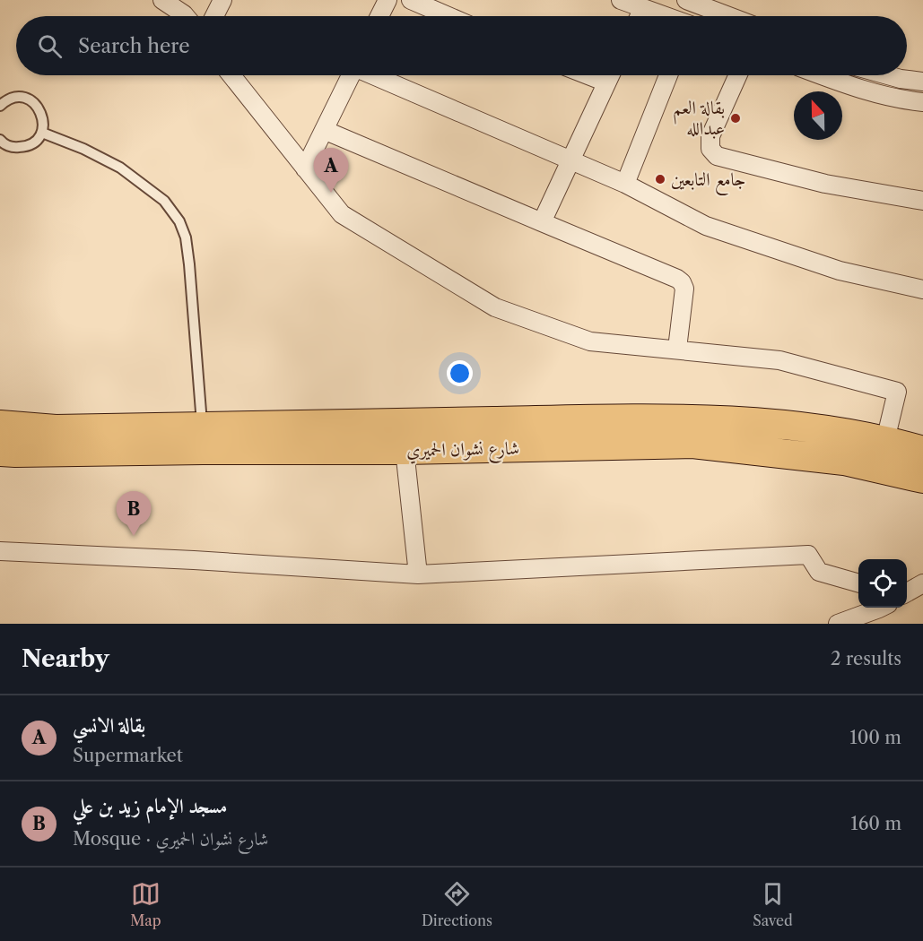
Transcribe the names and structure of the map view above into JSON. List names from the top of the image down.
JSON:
{
  "streets": {
    "main road": ["شارع نشوان الحميري"]
  },
  "places": ["بقالة العم عبدالله", "جامع التابعين"],
  "north": "top",
  "page": {
    "search": "Search here",
    "pins": ["A", "B"],
    "heading": ["Nearby", "2 results"],
    "list": [
      {
        "mark": "A",
        "name": "بقالة الانسي",
        "note": "Supermarket",
        "value": "100 m"
      },
      {
        "mark": "B",
        "name": "مسجد الإمام زيد بن علي",
        "note": "Mosque · شارع نشوان الحميري",
        "value": "160 m"
      }
    ],
    "nav": ["Map", "Directions", "Saved"]
  }
}
